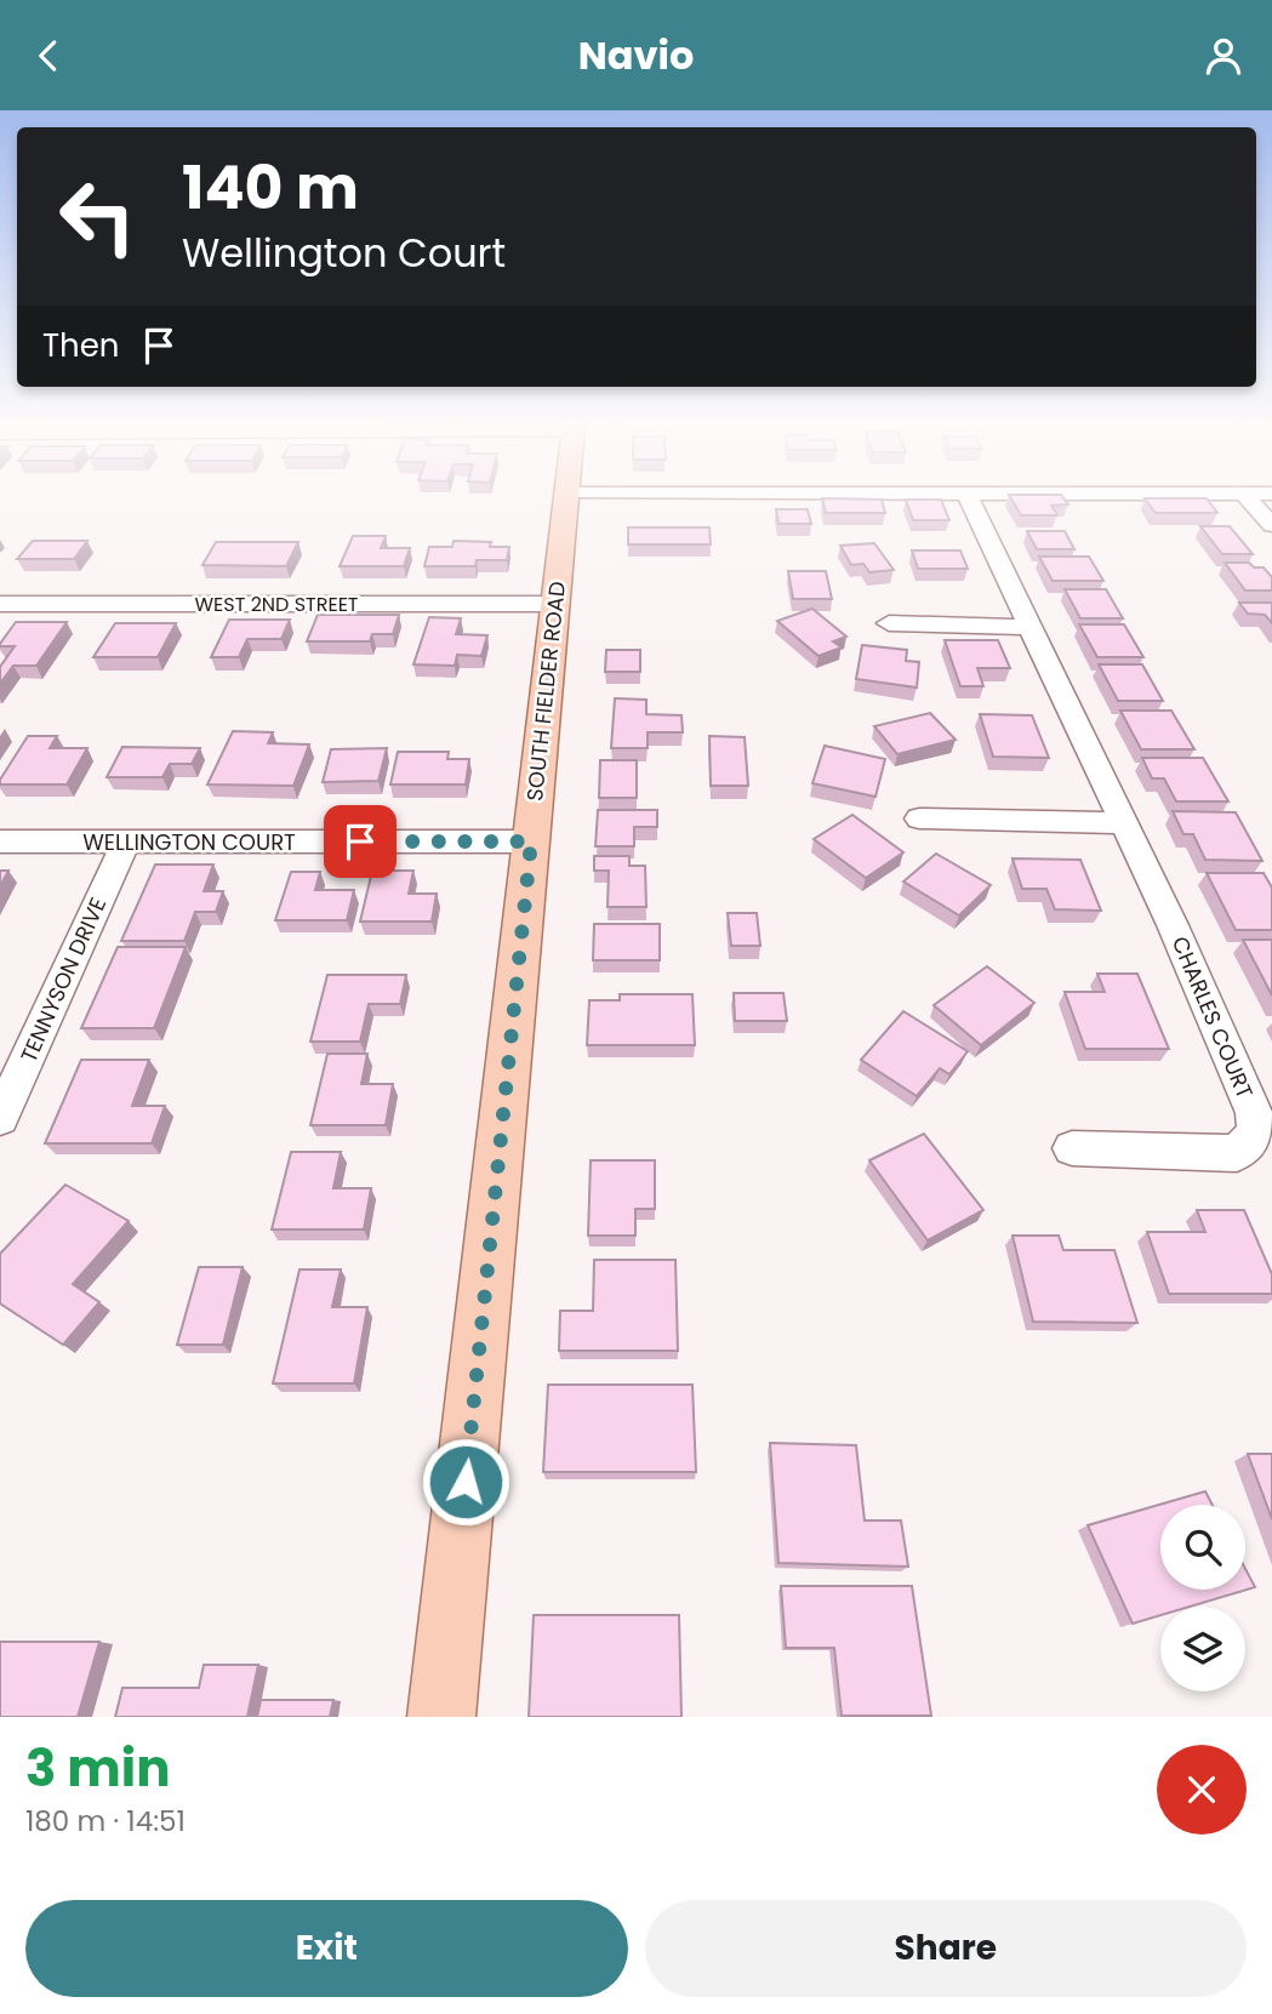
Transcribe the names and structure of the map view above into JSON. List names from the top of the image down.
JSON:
{
  "streets": {
    "main road": ["SOUTH FIELDER ROAD"],
    "street": [
      "WEST 2ND STREET",
      "WELLINGTON COURT",
      "TENNYSON DRIVE",
      "CHARLES COURT"
    ]
  },
  "crossings": [
    ["WEST 2ND STREET", "SOUTH FIELDER ROAD"],
    ["SOUTH FIELDER ROAD", "WELLINGTON COURT"],
    ["WELLINGTON COURT", "TENNYSON DRIVE"]
  ],
  "page": {
    "header": "Navio",
    "turn": ["140 m", "Wellington Court"],
    "then": "Then",
    "heading": ["3 min", "180 m · 14:51"],
    "buttons": ["Exit", "Share"]
  }
}
